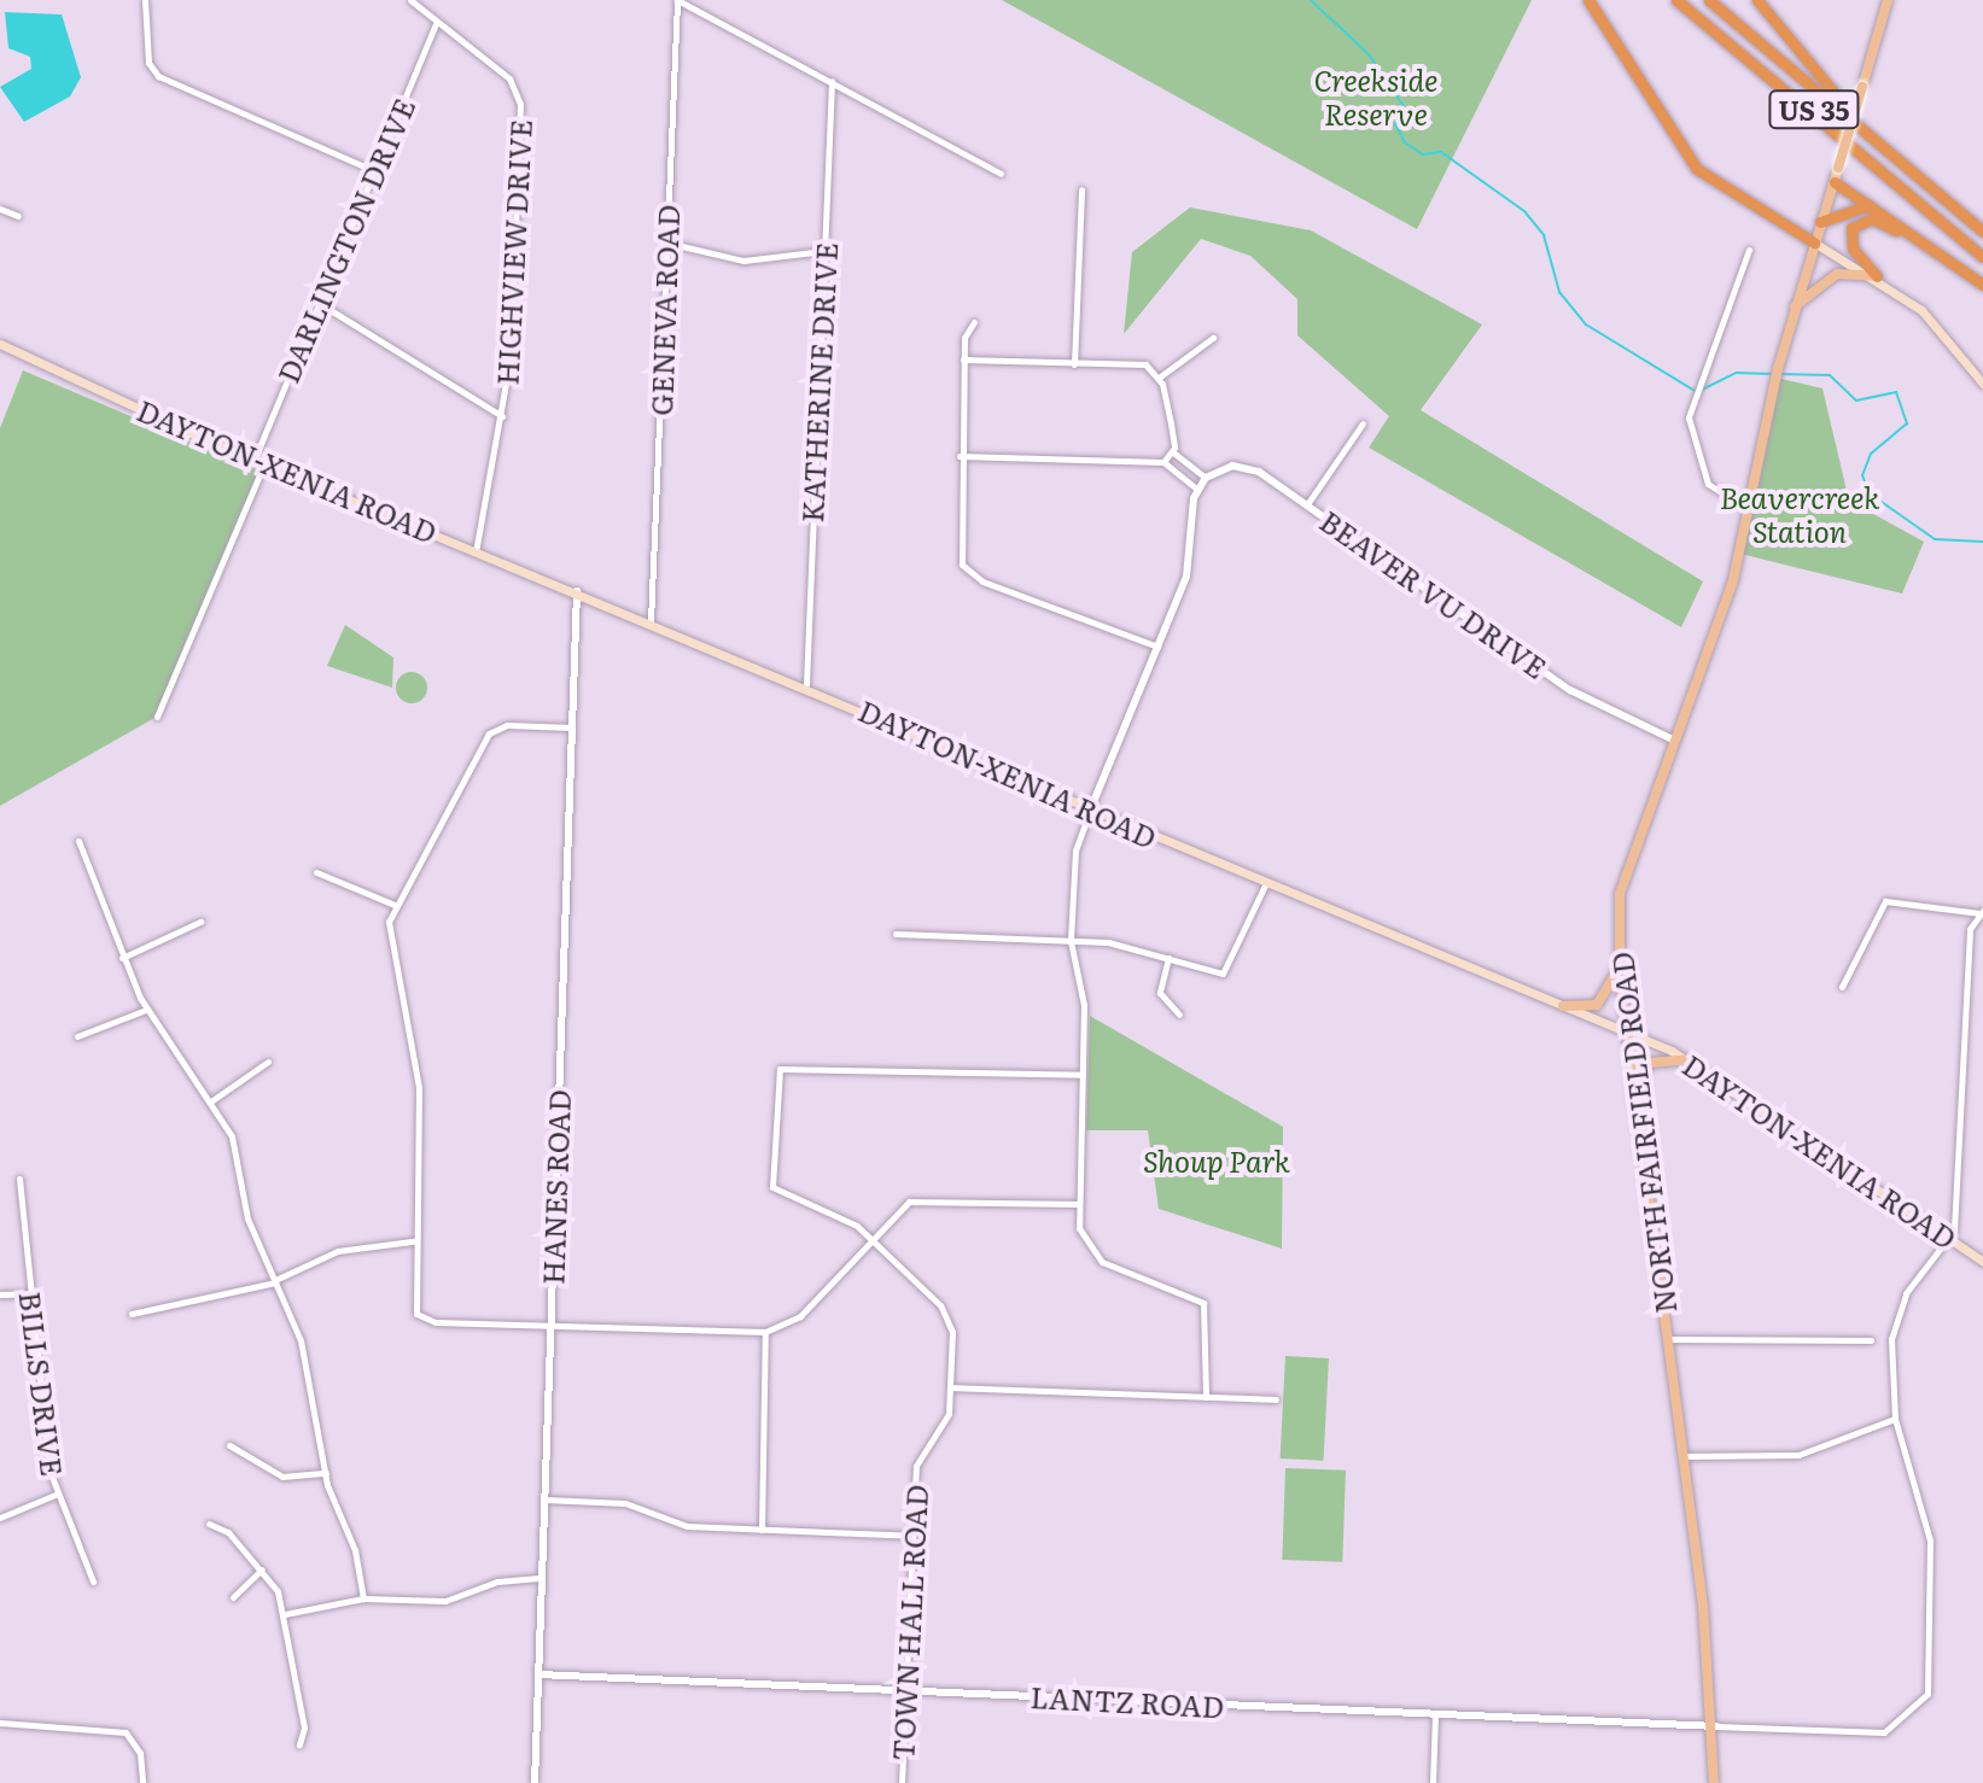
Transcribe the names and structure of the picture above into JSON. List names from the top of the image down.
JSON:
{
  "streets": {
    "highway": ["US 35"],
    "main road": ["DAYTON-XENIA ROAD", "NORTH FAIRFIELD ROAD"],
    "street": [
      "DARLINGTON DRIVE",
      "HIGHVIEW DRIVE",
      "GENEVA ROAD",
      "KATHERINE DRIVE",
      "BEAVER VU DRIVE",
      "HANES ROAD",
      "BILLS DRIVE",
      "TOWN HALL ROAD",
      "LANTZ ROAD"
    ]
  },
  "crossings": [
    ["DARLINGTON DRIVE", "HIGHVIEW DRIVE"],
    ["DARLINGTON DRIVE", "DAYTON-XENIA ROAD"],
    ["HIGHVIEW DRIVE", "DAYTON-XENIA ROAD"],
    ["GENEVA ROAD", "DAYTON-XENIA ROAD"],
    ["KATHERINE DRIVE", "DAYTON-XENIA ROAD"],
    ["DAYTON-XENIA ROAD", "NORTH FAIRFIELD ROAD"],
    ["DAYTON-XENIA ROAD", "HANES ROAD"],
    ["BEAVER VU DRIVE", "NORTH FAIRFIELD ROAD"],
    ["NORTH FAIRFIELD ROAD", "LANTZ ROAD"],
    ["HANES ROAD", "LANTZ ROAD"],
    ["TOWN HALL ROAD", "LANTZ ROAD"]
  ],
  "parks": ["Creekside Reserve", "Beavercreek Station", "Shoup Park"]
}
